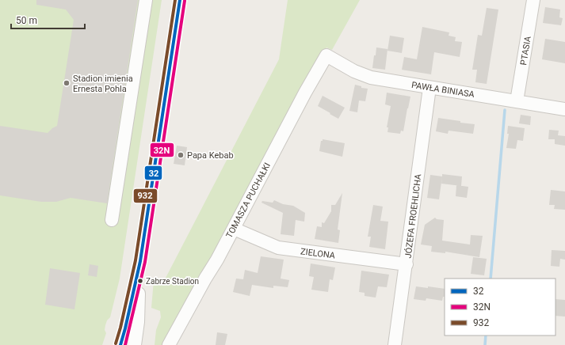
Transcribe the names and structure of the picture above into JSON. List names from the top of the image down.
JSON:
{
  "streets": {
    "street": [
      "PTASIA",
      "PAWŁA BINIASA",
      "TOMASZA PUCHAŁKI",
      "JÓZEFA FROEHLICHA",
      "ZIELONA"
    ]
  },
  "crossings": [
    ["PTASIA", "PAWŁA BINIASA"],
    ["PAWŁA BINIASA", "TOMASZA PUCHAŁKI"],
    ["PAWŁA BINIASA", "JÓZEFA FROEHLICHA"],
    ["TOMASZA PUCHAŁKI", "ZIELONA"],
    ["JÓZEFA FROEHLICHA", "ZIELONA"]
  ],
  "places": ["Stadion imienia Ernesta Pohla", "Papa Kebab", "Zabrze Stadion"],
  "lines": ["transit line 32", "transit line 932", "transit line 32N"],
  "legend": ["32", "32N", "932"],
  "scale_bar": "50 m"
}
